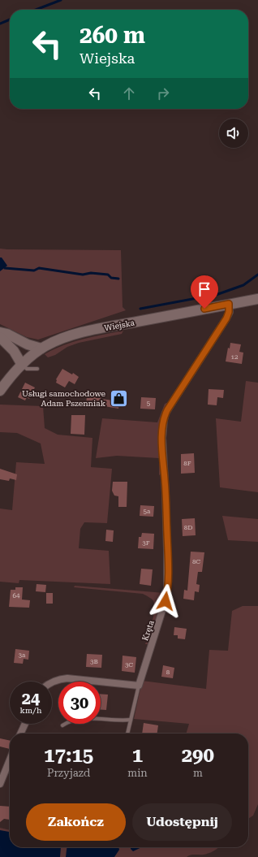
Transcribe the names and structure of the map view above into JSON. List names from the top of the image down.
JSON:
{
  "streets": {
    "street": ["Wiejska", "Kręta"]
  },
  "crossings": [
    ["Wiejska", "Kręta"]
  ],
  "places": {
    "shop": ["Usługi samochodowe Adam Pszenniak"]
  },
  "house_numbers": [
    "12",
    "5",
    "8F",
    "5a",
    "8D",
    "3F",
    "8C",
    "64",
    "3a",
    "3B",
    "3C",
    "8"
  ],
  "page": {
    "turn": ["260 m", "Wiejska"],
    "speed": "24 km/h",
    "limit": "30",
    "eta": [
      "17:15",
      "Przyjazd",
      "1",
      "min",
      "290",
      "m"
    ],
    "buttons": ["Zakończ", "Udostępnij"]
  }
}
